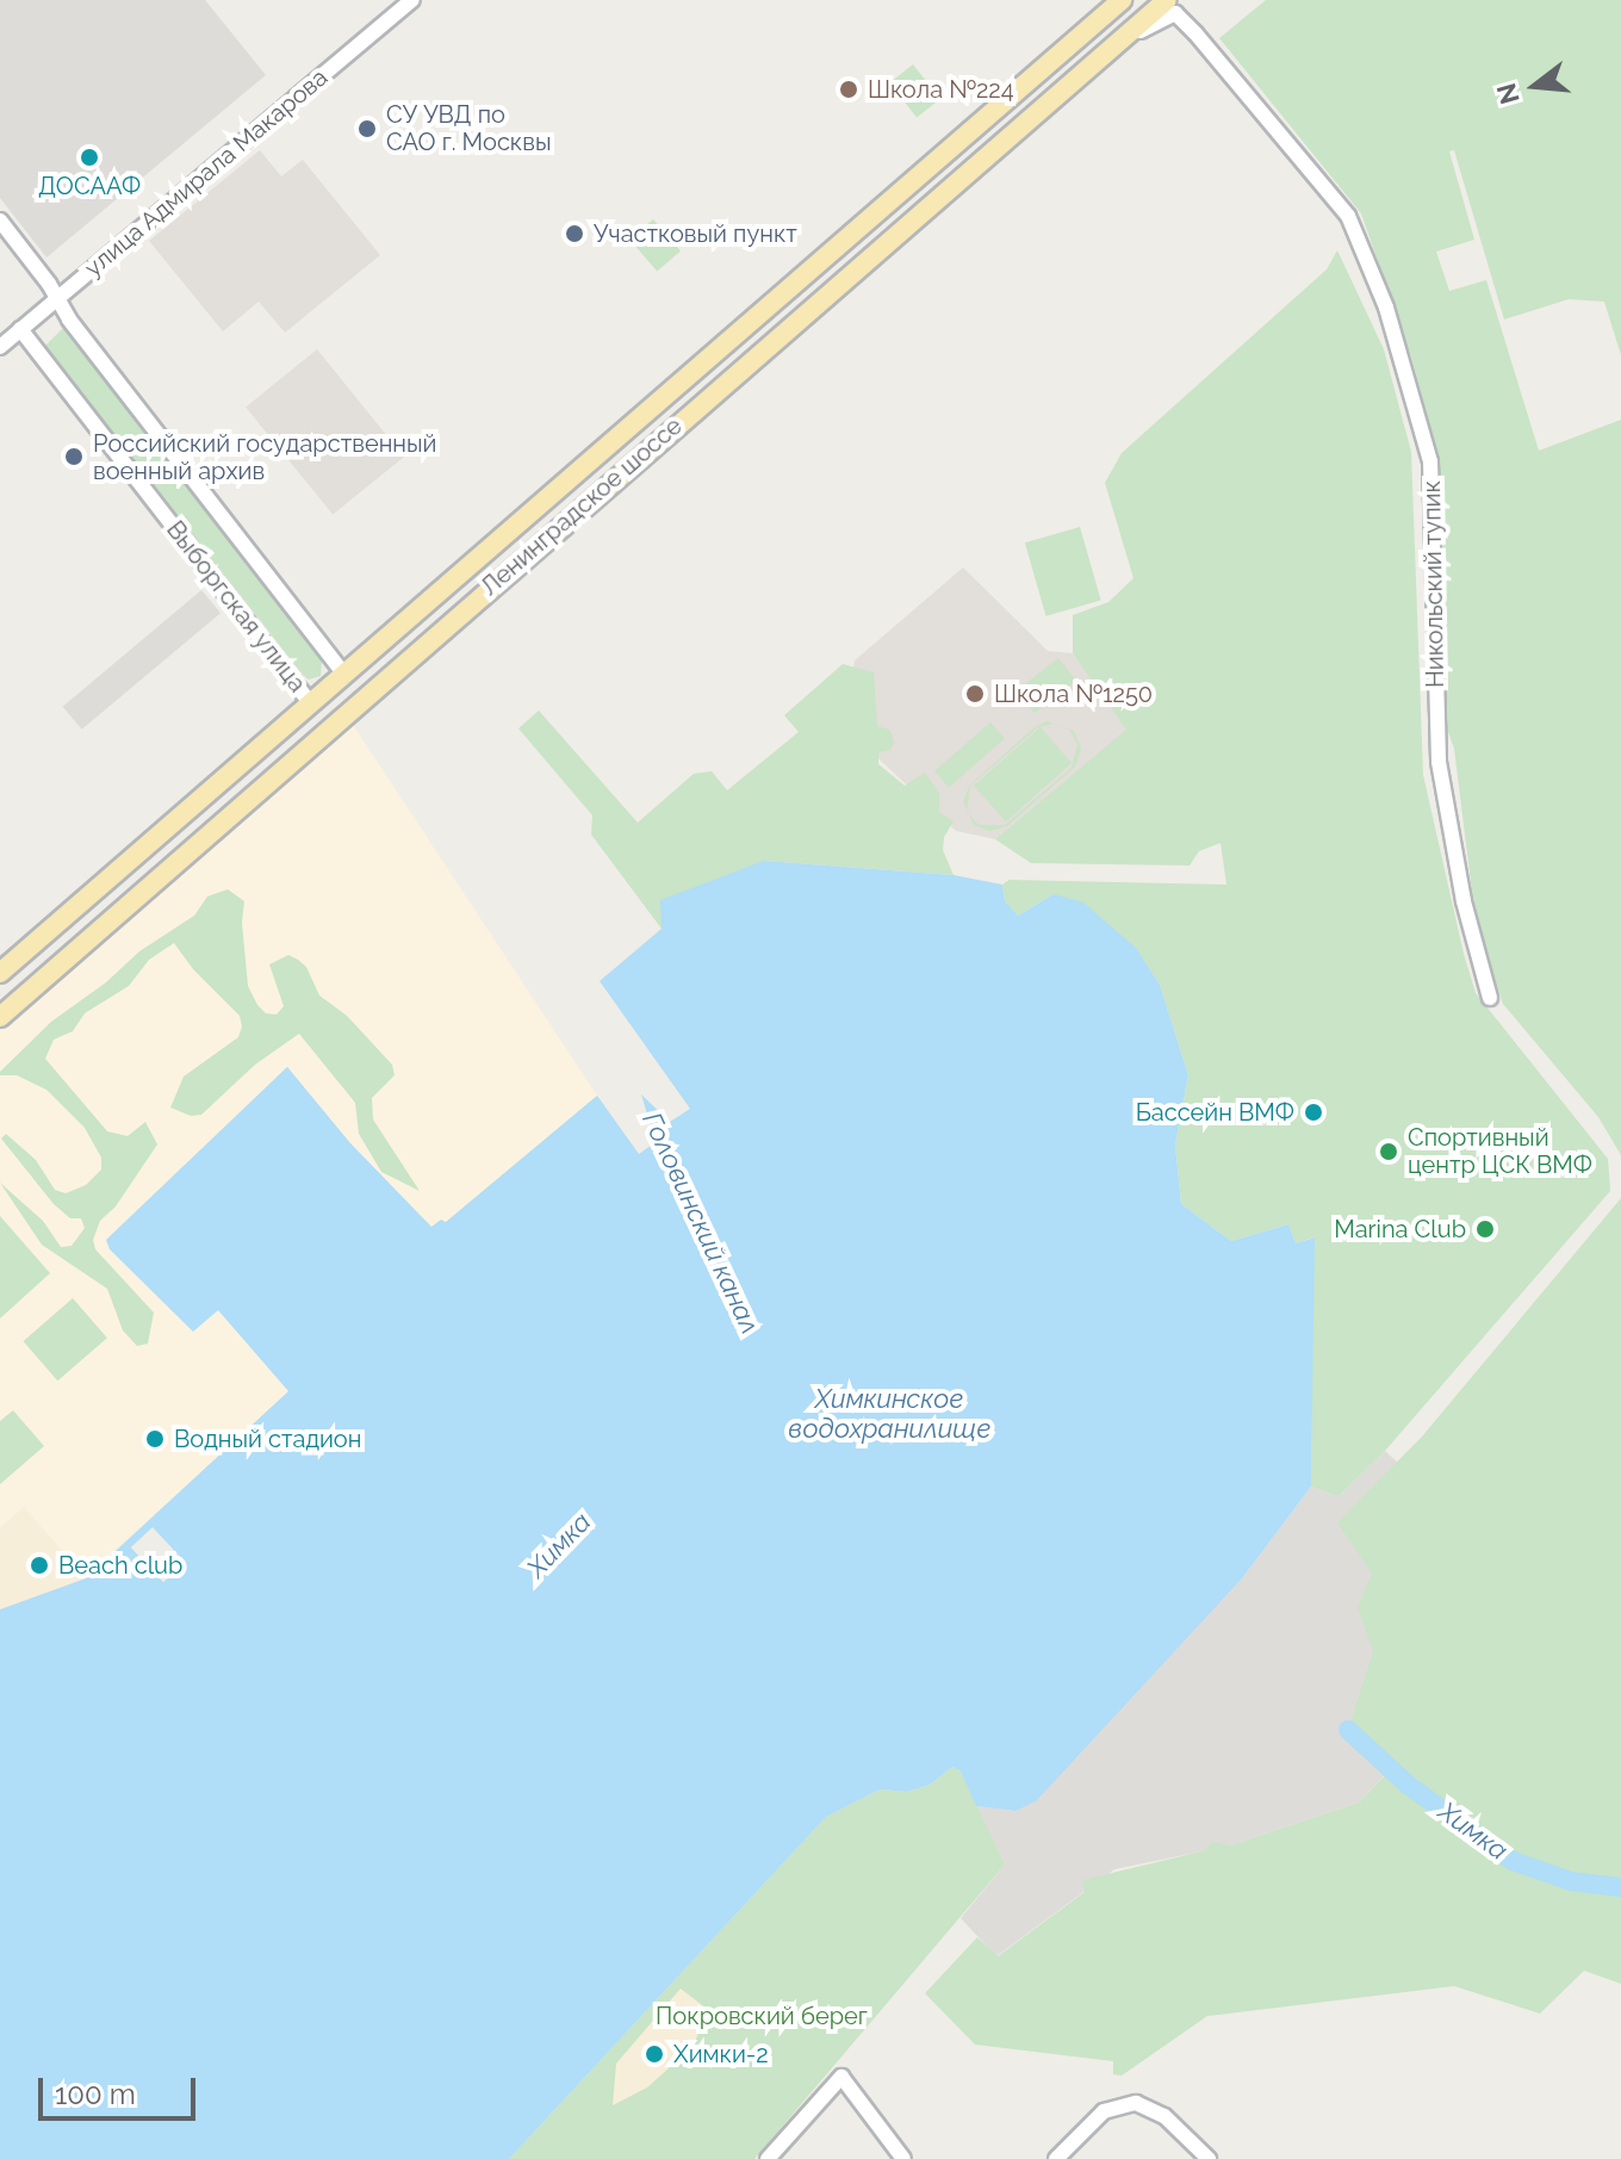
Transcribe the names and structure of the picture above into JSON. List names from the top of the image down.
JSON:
{
  "streets": {
    "main road": ["Ленинградское шоссе"],
    "street": ["улица Адмирала Макарова", "Никольский тупик", "Выборгская улица"]
  },
  "crossings": [
    ["улица Адмирала Макарова", "Выборгская улица"],
    ["Ленинградское шоссе", "Никольский тупик"],
    ["Ленинградское шоссе", "Выборгская улица"]
  ],
  "water": ["Головинский канал", "Химкинское водохранилище", "Химка"],
  "parks": ["Покровский берег"],
  "places": [
    "Школа №224",
    "СУ УВД по САО г. Москвы",
    "ДОСААФ",
    "Участковый пункт",
    "Российский государственный военный архив",
    "Школа №1250",
    "Бассейн ВМФ",
    "Спортивный центр ЦСК ВМФ",
    "Marina Club",
    "Водный стадион",
    "Beach club",
    "Химки-2"
  ],
  "scale_bar": "100 m",
  "north": "left"
}
